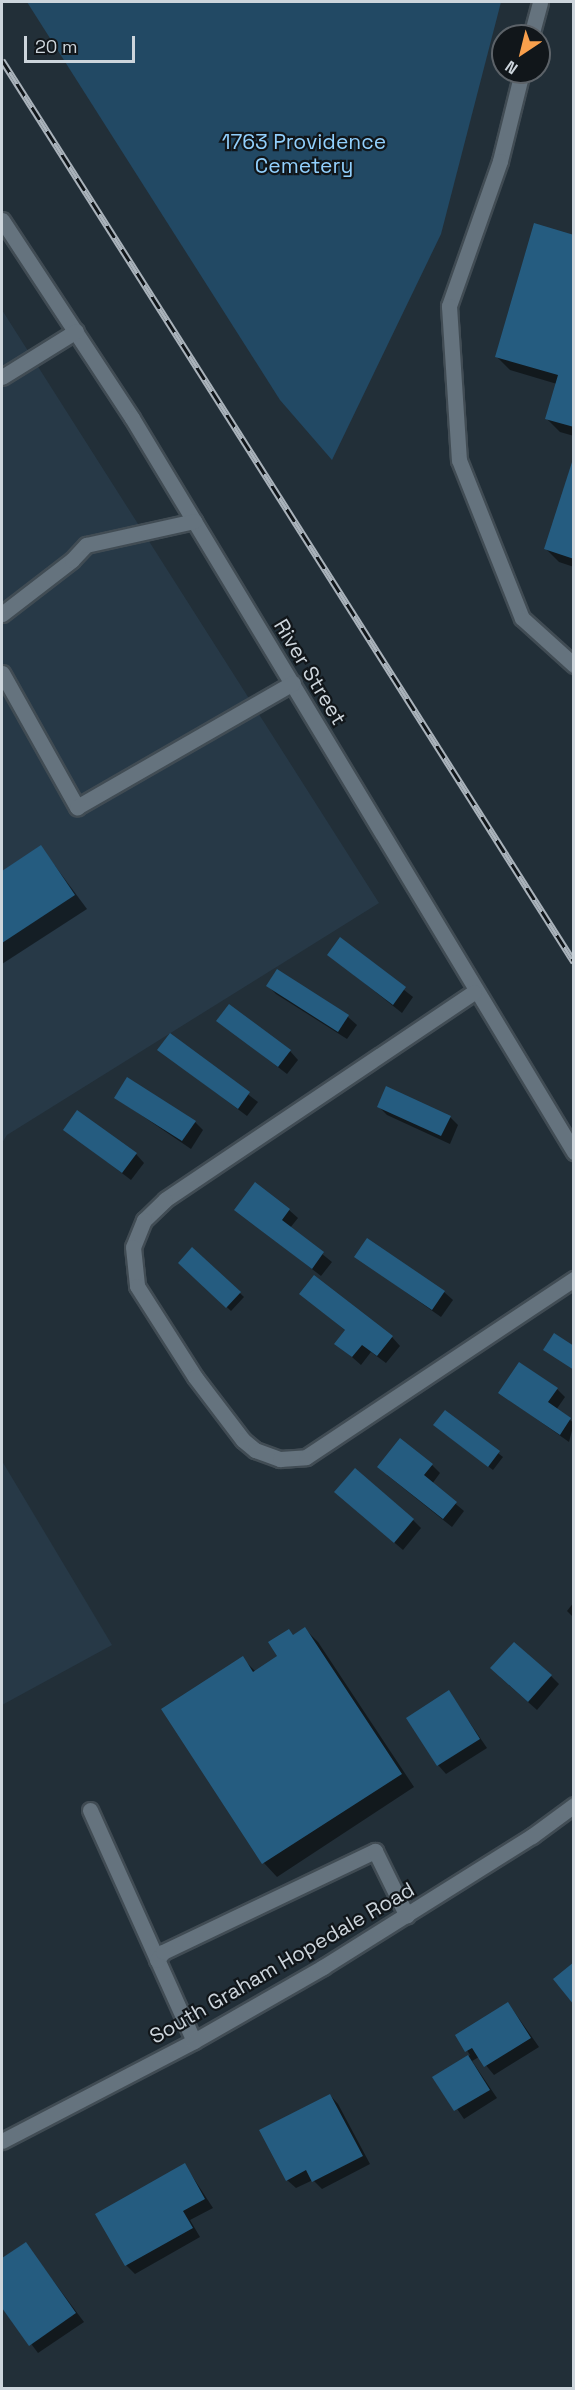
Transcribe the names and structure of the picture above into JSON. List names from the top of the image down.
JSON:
{
  "streets": {
    "street": ["River Street", "South Graham Hopedale Road"]
  },
  "parks": ["1763 Providence Cemetery"],
  "scale_bar": "20 m",
  "north": "bottom left"
}
